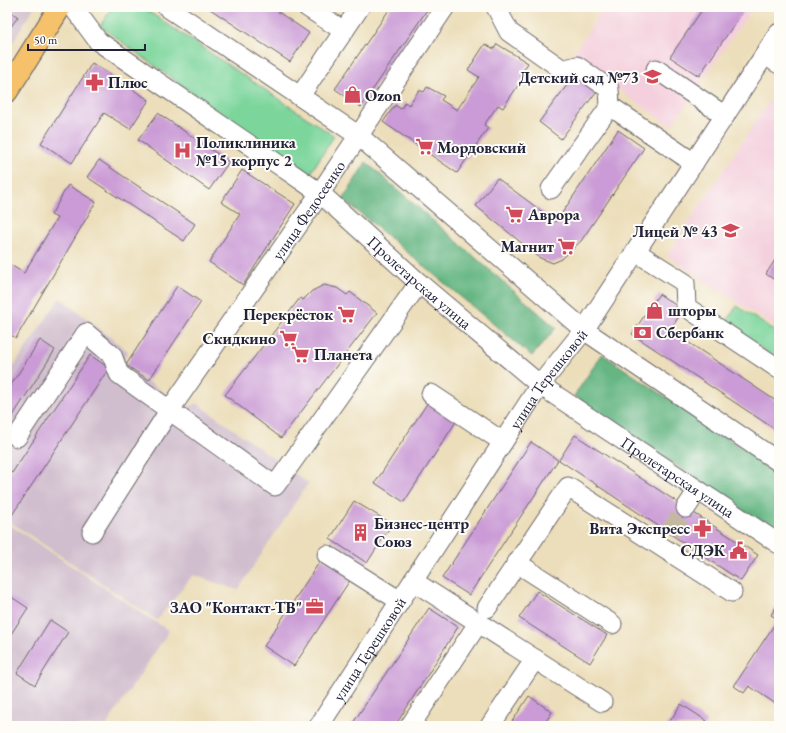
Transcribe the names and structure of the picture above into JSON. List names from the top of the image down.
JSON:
{
  "streets": {
    "street": ["улица Федосеенко", "Пролетарская улица", "улица Терешковой"]
  },
  "crossings": [
    ["улица Федосеенко", "Пролетарская улица"],
    ["Пролетарская улица", "улица Терешковой"]
  ],
  "places": {
    "school or university": ["Детский сад №73", "Лицей № 43"],
    "pharmacy": ["Плюс", "Вита Экспресс"],
    "shop": ["Ozon", "шторы"],
    "supermarket": [
      "Мордовский",
      "Аврора",
      "Магнит",
      "Перекрёсток",
      "Скидкино",
      "Планета"
    ],
    "hospital": ["Поликлиника №15 корпус 2"],
    "bank": ["Сбербанк"],
    "building": ["Бизнес-центр Союз"],
    "public building": ["СДЭК"],
    "office": ["ЗАО \"Контакт-ТВ\""]
  },
  "scale_bar": "50 m"
}
